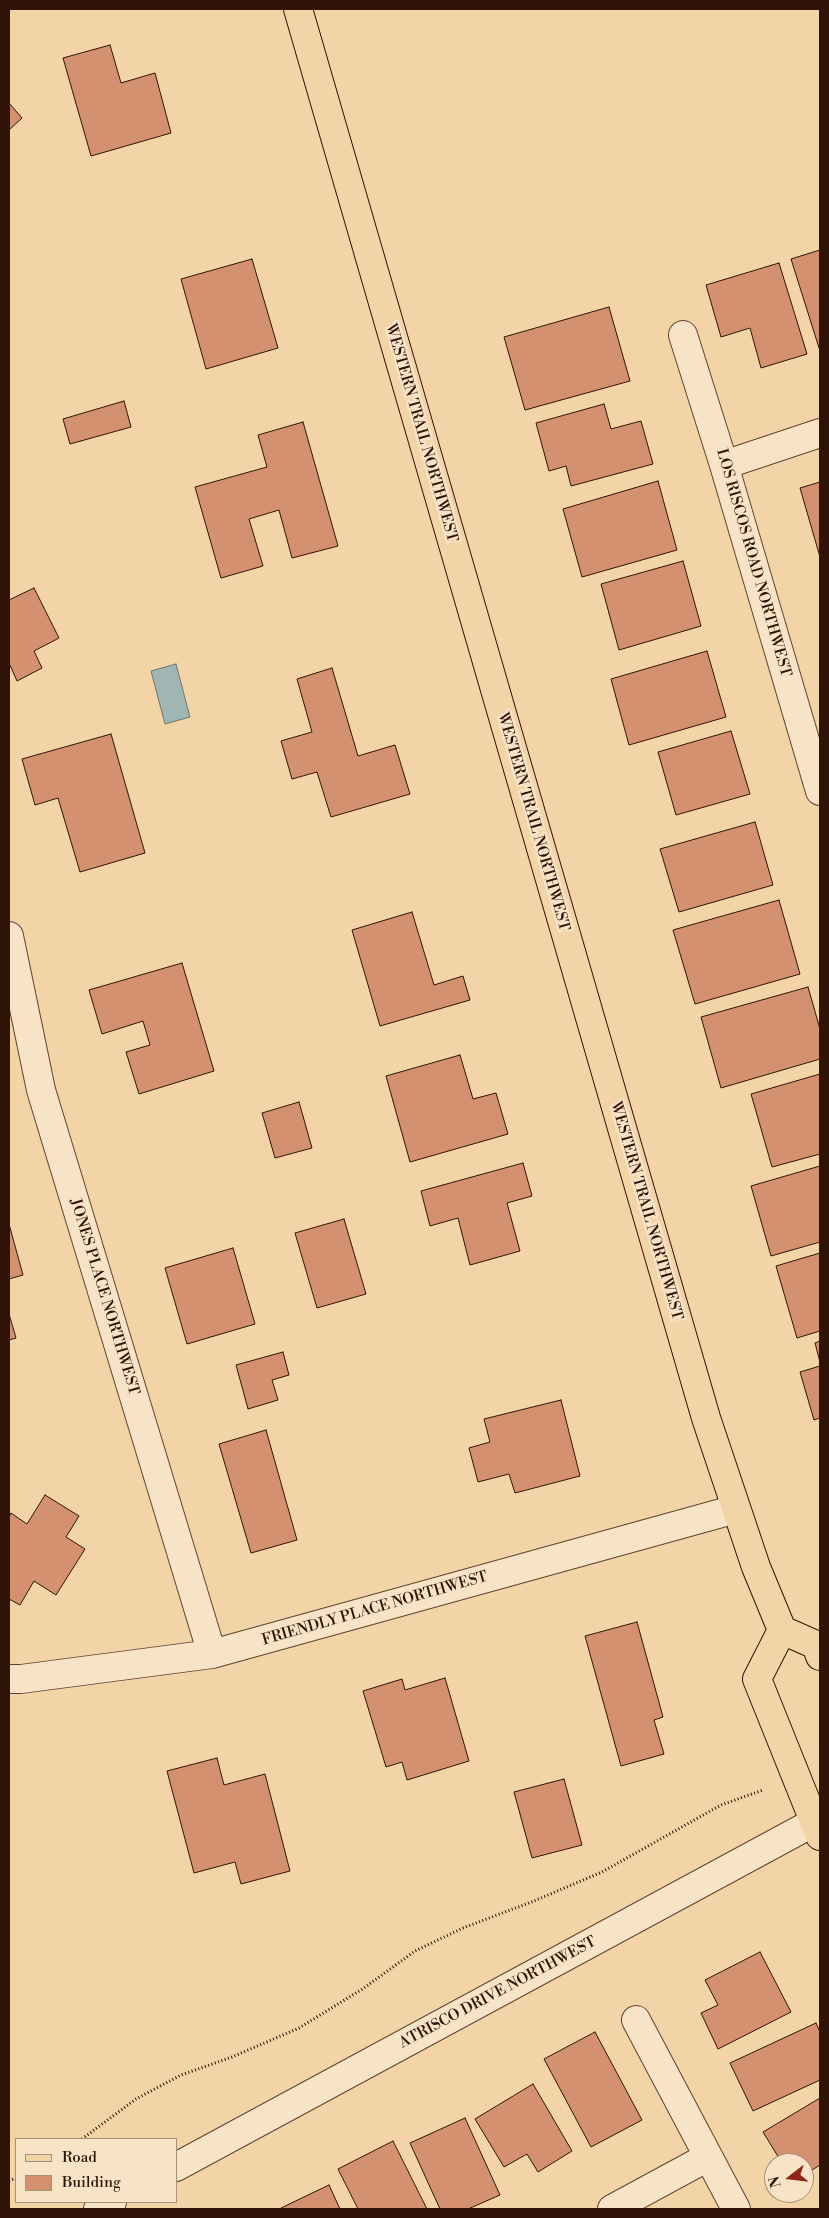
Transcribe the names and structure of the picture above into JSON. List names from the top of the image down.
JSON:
{
  "streets": {
    "main road": ["WESTERN TRAIL NORTHWEST"],
    "street": [
      "LOS RISCOS ROAD NORTHWEST",
      "JONES PLACE NORTHWEST",
      "FRIENDLY PLACE NORTHWEST",
      "ATRISCO DRIVE NORTHWEST"
    ]
  },
  "crossings": [
    ["WESTERN TRAIL NORTHWEST", "FRIENDLY PLACE NORTHWEST"],
    ["JONES PLACE NORTHWEST", "FRIENDLY PLACE NORTHWEST"]
  ],
  "legend": ["Road", "Building"],
  "north": "left"
}
